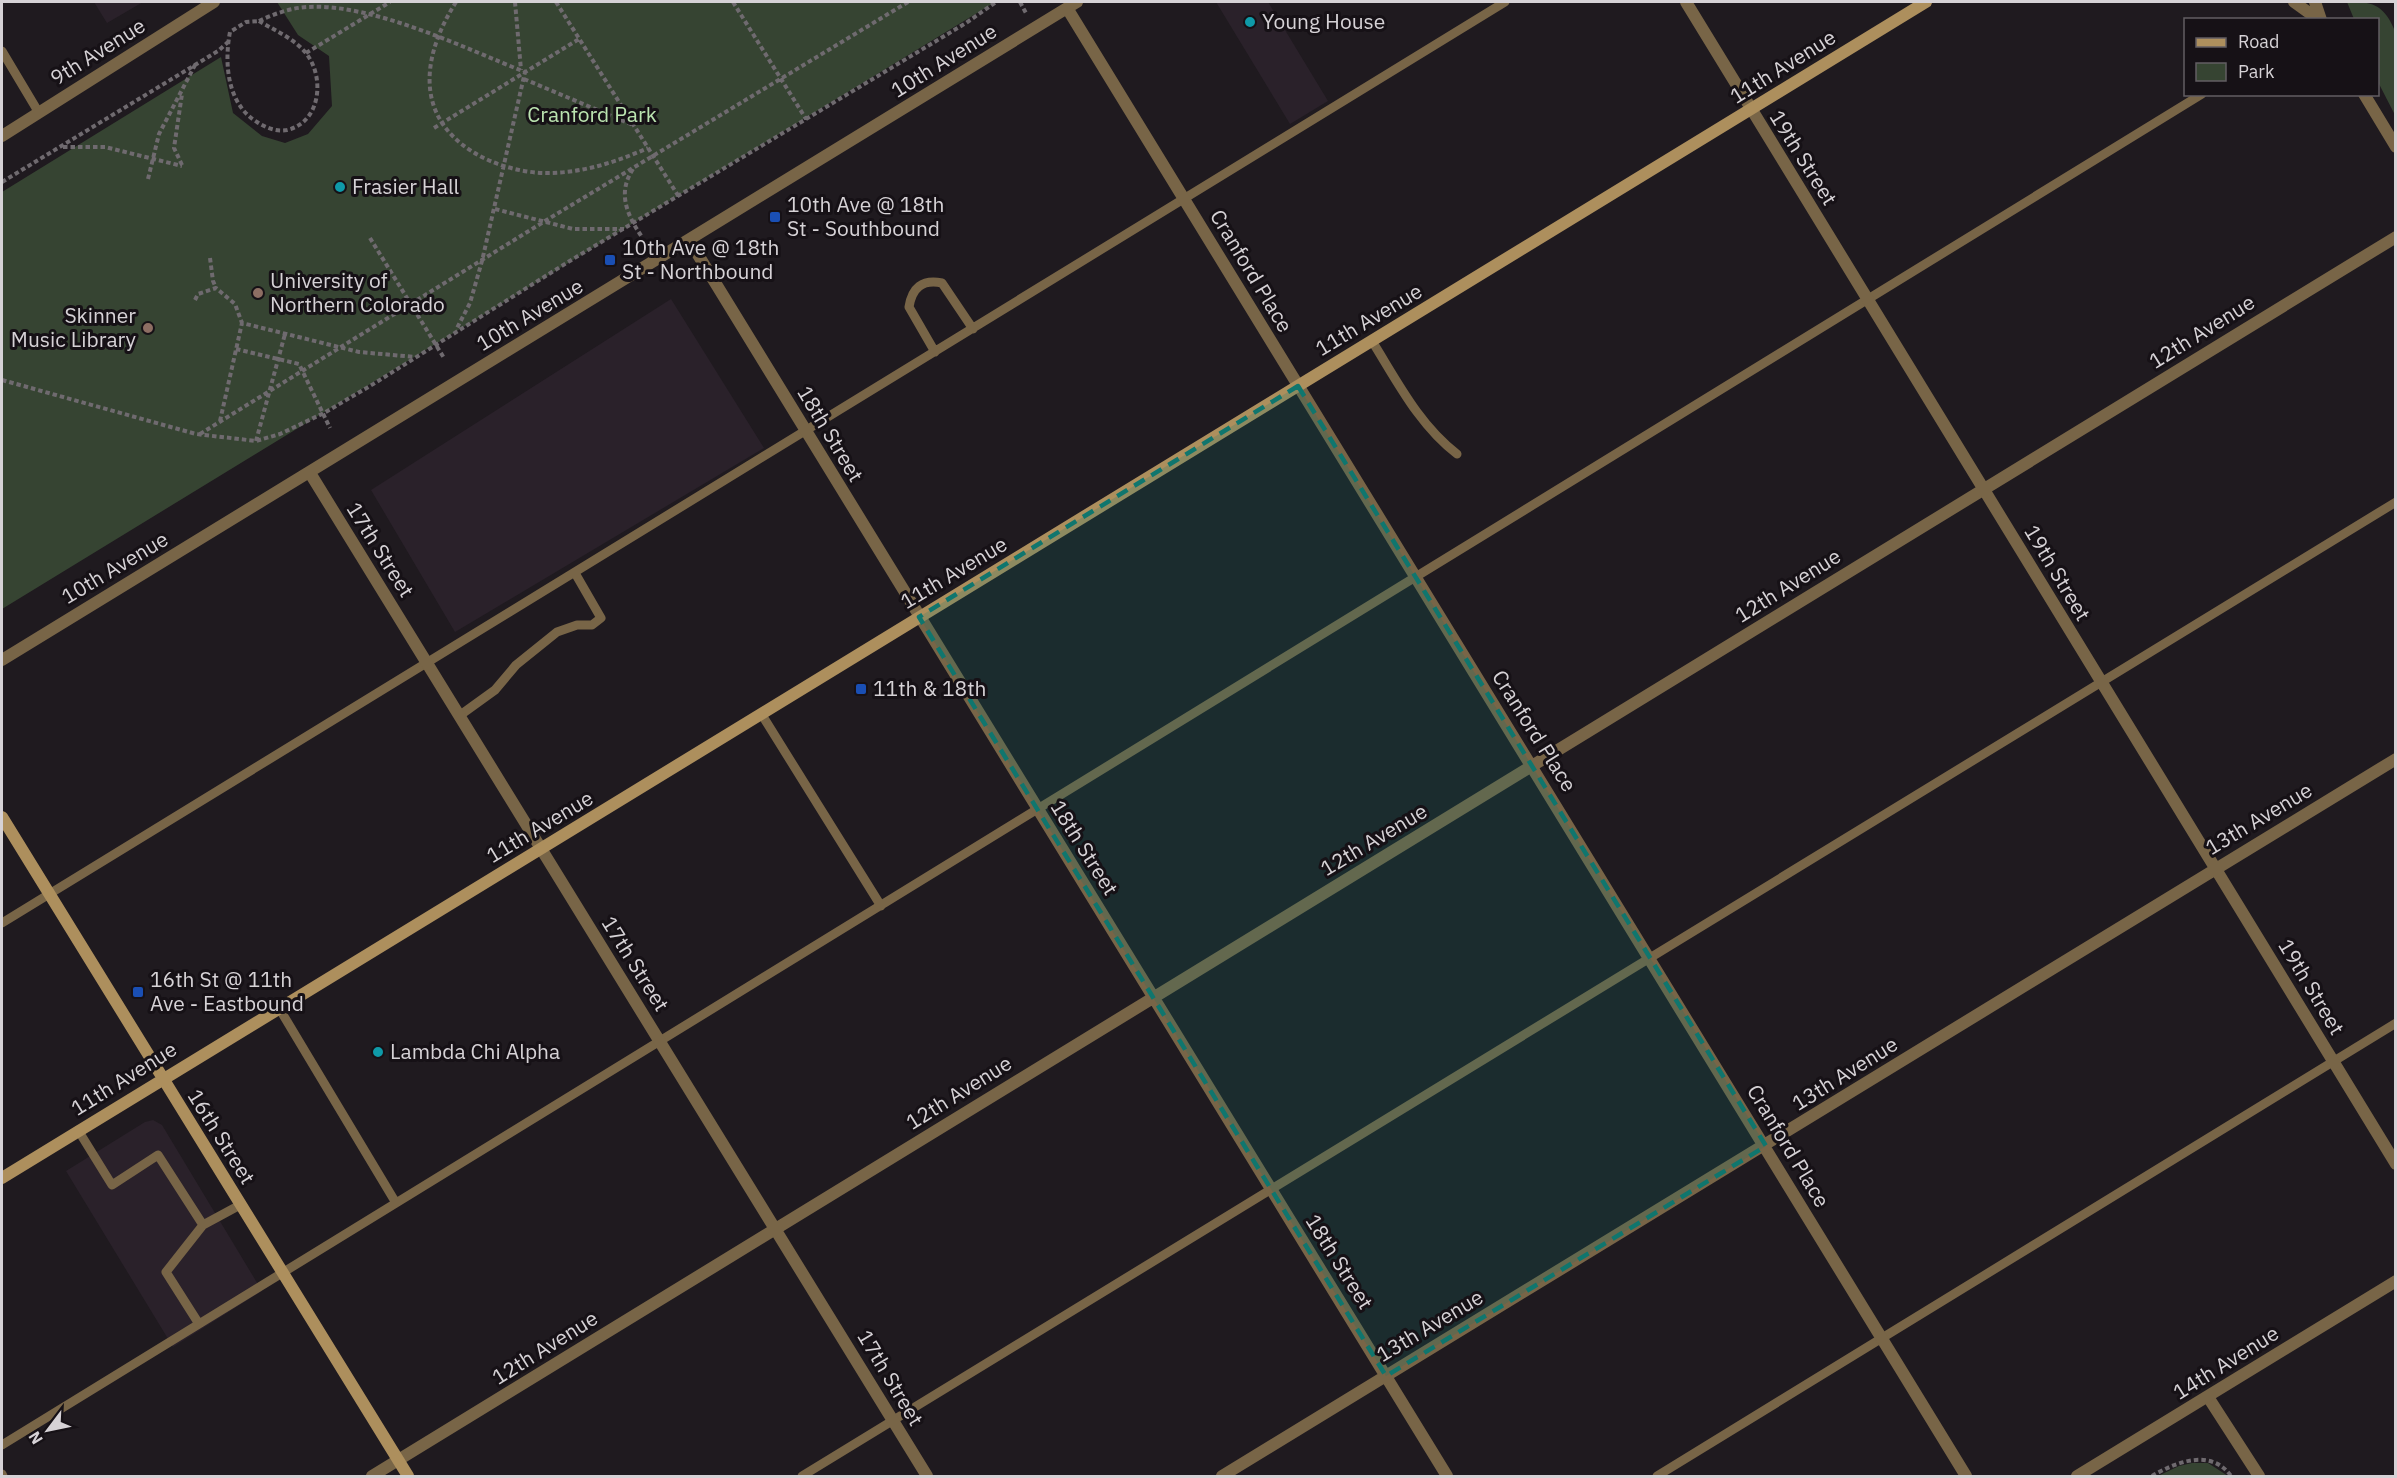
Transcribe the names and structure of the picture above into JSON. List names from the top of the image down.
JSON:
{
  "streets": {
    "main road": ["11th Avenue", "16th Street"],
    "street": [
      "9th Avenue",
      "10th Avenue",
      "19th Street",
      "Cranford Place",
      "12th Avenue",
      "18th Street",
      "17th Street",
      "13th Avenue",
      "14th Avenue"
    ]
  },
  "crossings": [
    ["10th Avenue", "Cranford Place"],
    ["10th Avenue", "18th Street"],
    ["10th Avenue", "17th Street"],
    ["11th Avenue", "19th Street"],
    ["11th Avenue", "Cranford Place"],
    ["11th Avenue", "18th Street"],
    ["11th Avenue", "17th Street"],
    ["11th Avenue", "16th Street"],
    ["19th Street", "12th Avenue"],
    ["19th Street", "13th Avenue"],
    ["Cranford Place", "12th Avenue"],
    ["Cranford Place", "13th Avenue"],
    ["12th Avenue", "18th Street"],
    ["12th Avenue", "17th Street"],
    ["12th Avenue", "16th Street"],
    ["18th Street", "13th Avenue"]
  ],
  "parks": ["Cranford Park"],
  "places": {
    "other": [
      "Young House",
      "Frasier Hall",
      "University of Northern Colorado",
      "Skinner Music Library",
      "Lambda Chi Alpha"
    ],
    "transit": [
      "10th Ave @ 18th St - Southbound",
      "10th Ave @ 18th St - Northbound",
      "11th & 18th",
      "16th St @ 11th Ave - Eastbound"
    ]
  },
  "legend": ["Road", "Park"],
  "north": "bottom left"
}
